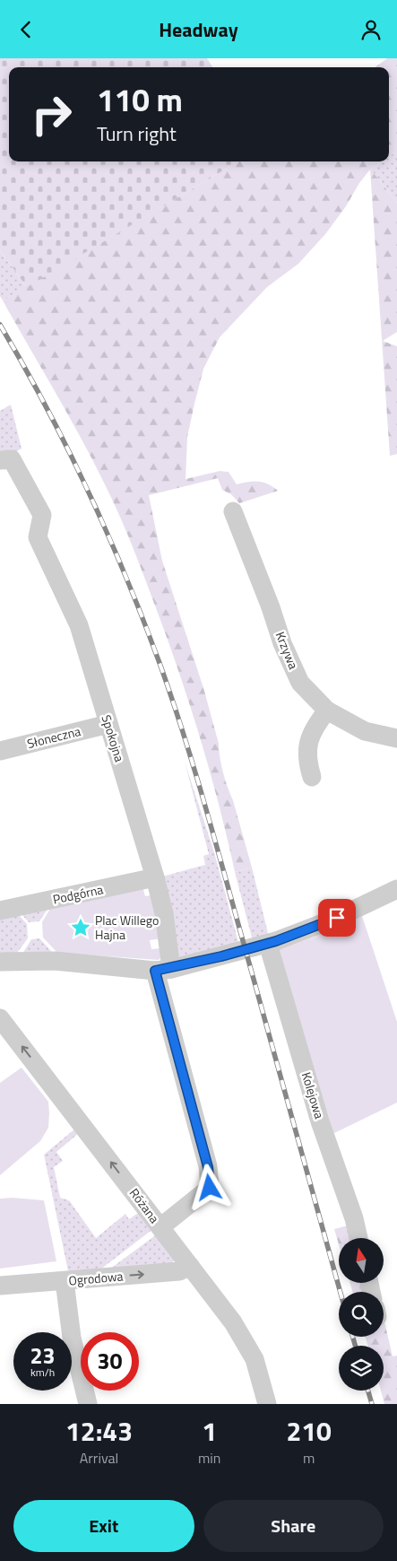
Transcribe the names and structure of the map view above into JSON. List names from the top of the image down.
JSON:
{
  "streets": {
    "street": [
      "Krzywa",
      "Słoneczna",
      "Spokojna",
      "Podgórna",
      "Kolejowa",
      "Różana",
      "Ogrodowa"
    ]
  },
  "crossings": [
    ["Słoneczna", "Spokojna"],
    ["Spokojna", "Podgórna"],
    ["Spokojna", "Różana"],
    ["Różana", "Ogrodowa"]
  ],
  "one_way": ["Różana", "Ogrodowa"],
  "places": {
    "place": ["Plac Willego Hajna"]
  },
  "north": "top",
  "page": {
    "header": "Headway",
    "turn": ["110 m", "Turn right"],
    "speed": "23 km/h",
    "limit": "30",
    "eta": [
      "12:43",
      "Arrival",
      "1",
      "min",
      "210",
      "m"
    ],
    "buttons": ["Exit", "Share"]
  }
}
